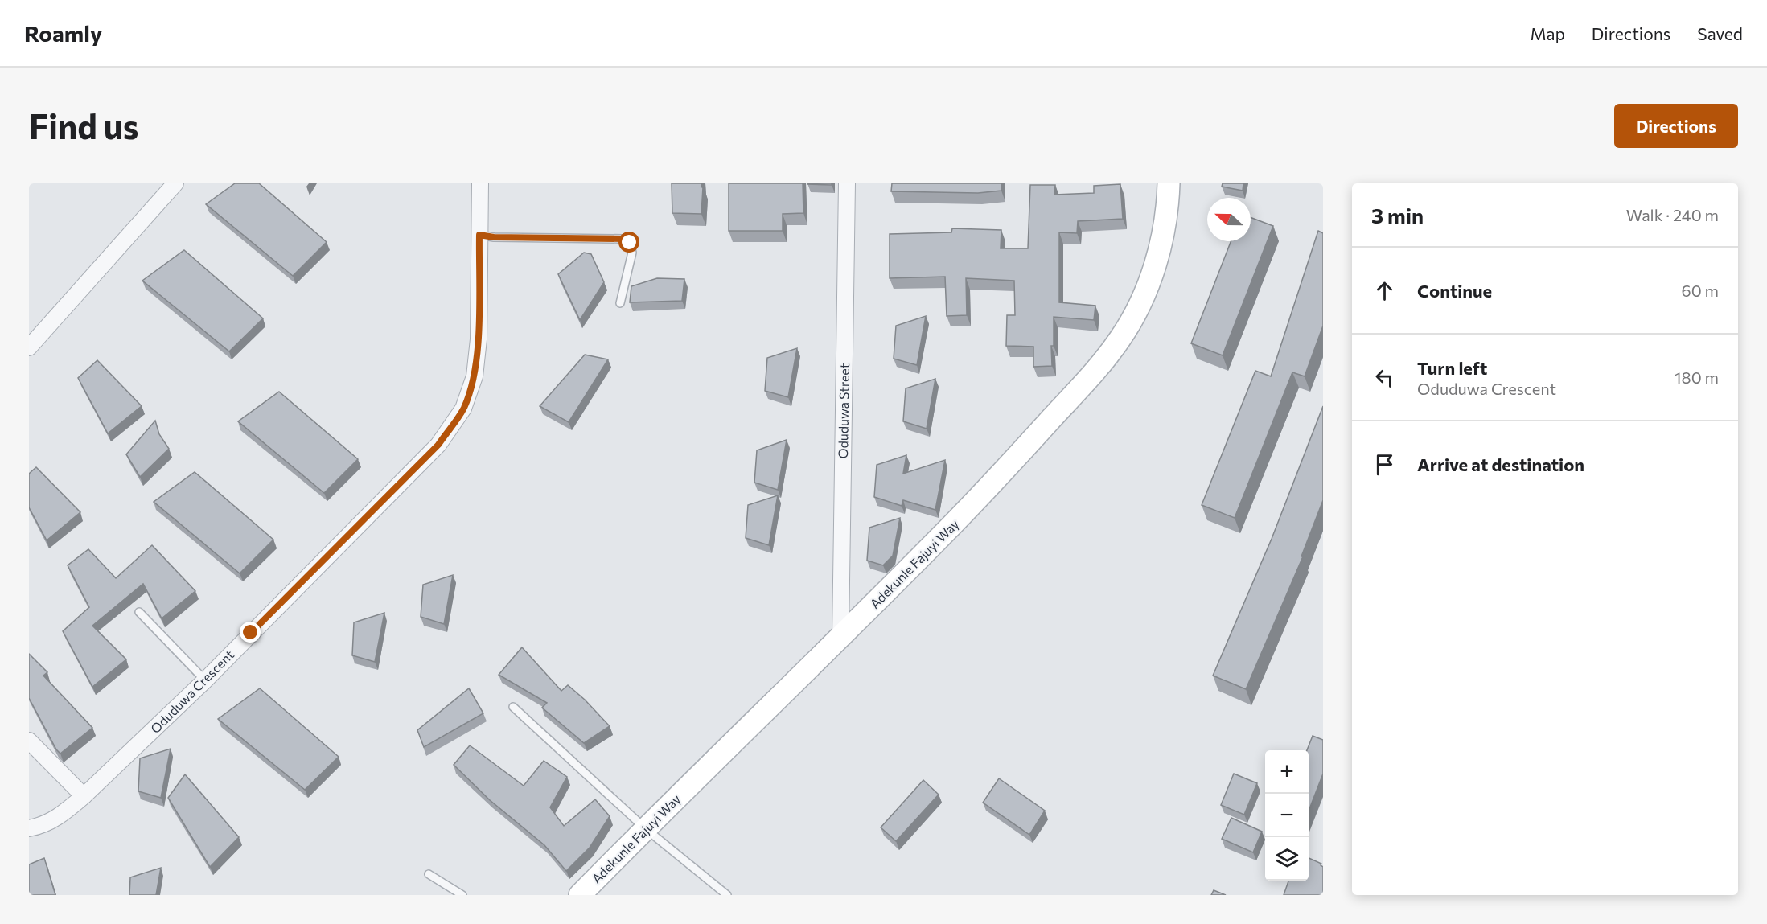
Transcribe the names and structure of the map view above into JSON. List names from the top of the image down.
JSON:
{
  "streets": {
    "street": ["Oduduwa Street", "Adekunle Fajuyi Way", "Oduduwa Crescent"]
  },
  "crossings": [
    ["Oduduwa Street", "Adekunle Fajuyi Way"]
  ],
  "north": "left",
  "page": {
    "header": "Roamly",
    "nav": ["Map", "Directions", "Saved"],
    "buttons": "Directions",
    "title": "Find us",
    "heading": ["3 min", "Walk · 240 m"],
    "list": [
      ["Continue", "60 m"],
      ["Turn left", "Oduduwa Crescent", "180 m"],
      "Arrive at destination"
    ],
    "map_buttons": ["+", "−"]
  }
}
